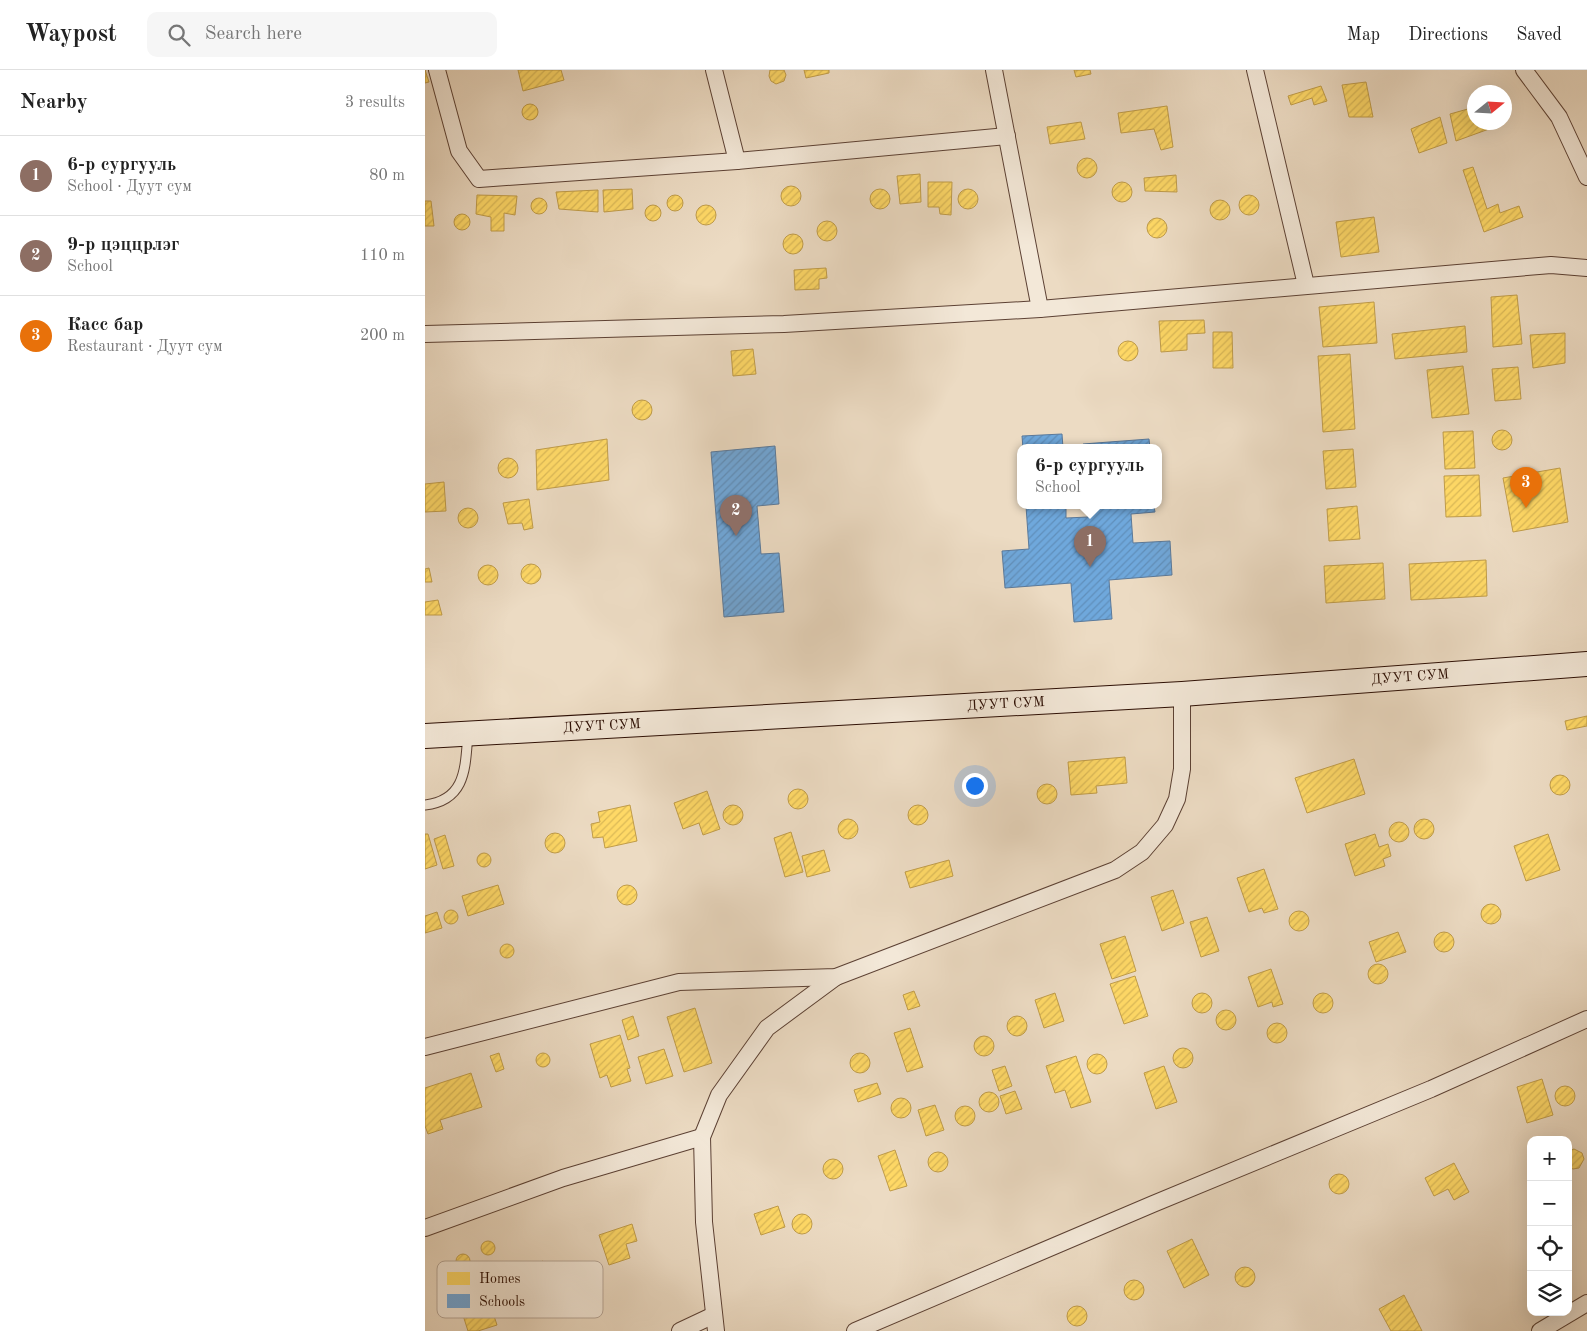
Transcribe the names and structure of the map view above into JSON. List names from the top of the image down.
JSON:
{
  "streets": {
    "main road": ["ДУУТ СУМ"]
  },
  "legend": ["Homes", "Schools"],
  "north": "right",
  "page": {
    "header": "Waypost",
    "search": "Search here",
    "nav": ["Map", "Directions", "Saved"],
    "heading": ["Nearby", "3 results"],
    "list": [
      {
        "mark": "1",
        "name": "6-р сургууль",
        "note": "School · Дуут сум",
        "value": "80 m"
      },
      {
        "mark": "2",
        "name": "9-р цэццрлэг",
        "note": "School",
        "value": "110 m"
      },
      {
        "mark": "3",
        "name": "Касс бар",
        "note": "Restaurant · Дуут сум",
        "value": "200 m"
      }
    ],
    "popup": ["6-р сургууль", "School"],
    "pins": ["3", "2", "1"],
    "map_buttons": ["+", "−"]
  }
}
